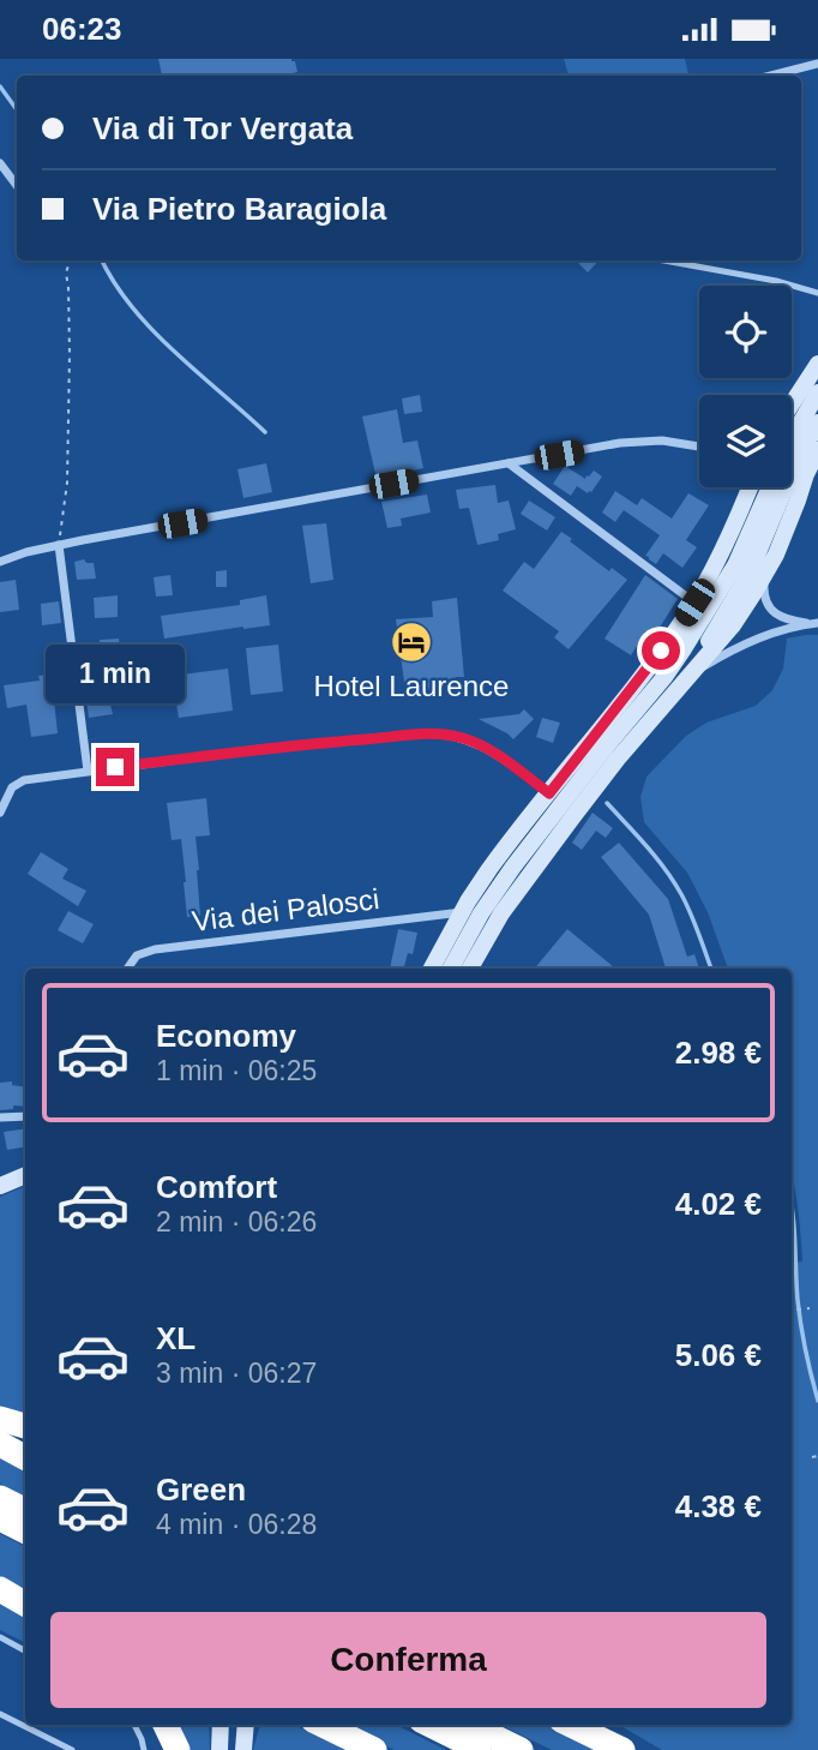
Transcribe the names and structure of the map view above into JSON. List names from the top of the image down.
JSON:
{
  "streets": {
    "street": ["Via dei Palosci"]
  },
  "places": {
    "hotel": ["Hotel Laurence"]
  },
  "page": {
    "status": "06:23",
    "banner": ["Via di Tor Vergata", "Via Pietro Baragiola"],
    "bubble": "1 min",
    "list": [
      {
        "name": "Economy",
        "note": "1 min · 06:25",
        "value": "2.98 €"
      },
      {
        "name": "Comfort",
        "note": "2 min · 06:26",
        "value": "4.02 €"
      },
      {
        "name": "XL",
        "note": "3 min · 06:27",
        "value": "5.06 €"
      },
      {
        "name": "Green",
        "note": "4 min · 06:28",
        "value": "4.38 €"
      }
    ],
    "buttons": "Conferma"
  }
}
